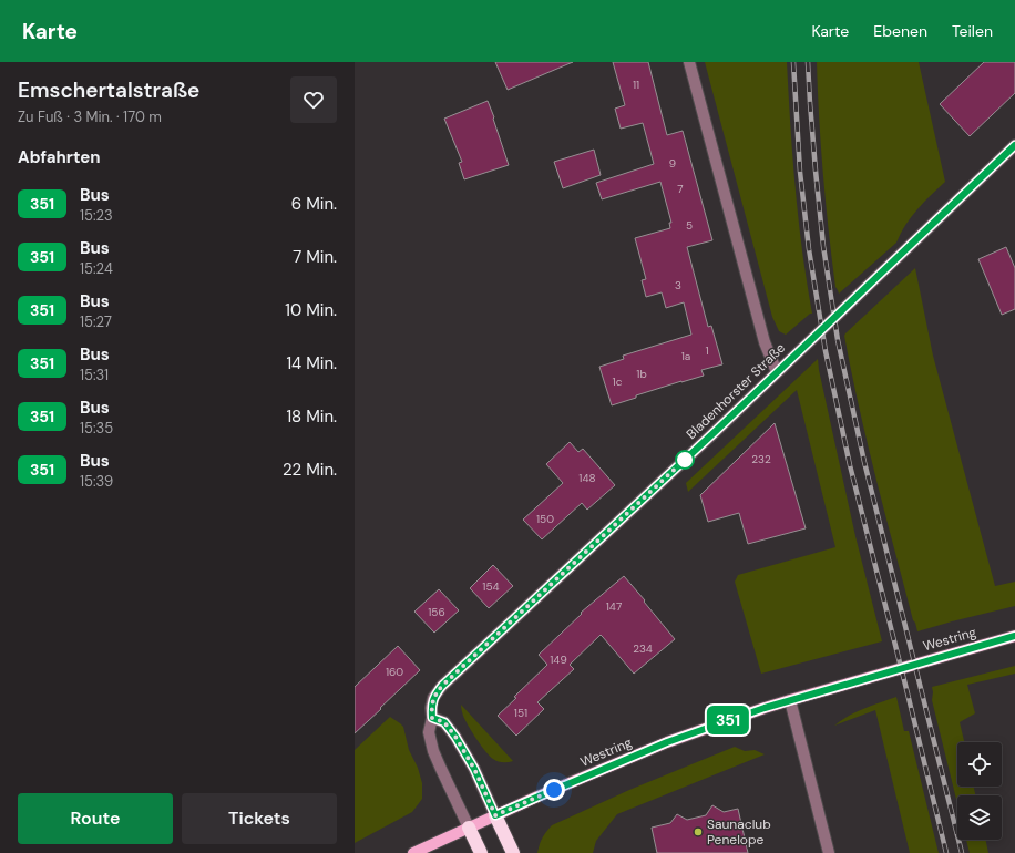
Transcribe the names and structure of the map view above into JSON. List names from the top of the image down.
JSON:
{
  "streets": {
    "main road": ["Westring"],
    "street": ["Bladenhorster Straße"]
  },
  "crossings": [
    ["Bladenhorster Straße", "Westring"]
  ],
  "places": ["Saunaclub Penelope"],
  "lines": ["bus line 351"],
  "house_numbers": [
    "11",
    "9",
    "7",
    "5",
    "3",
    "1",
    "1a",
    "1b",
    "1c",
    "232",
    "148",
    "150",
    "154",
    "147",
    "156",
    "234",
    "149",
    "160",
    "151"
  ],
  "page": {
    "header": "Karte",
    "nav": ["Karte", "Ebenen", "Teilen"],
    "heading": [
      ["Emschertalstraße", "Zu Fuß · 3 Min. · 170 m"],
      "Abfahrten"
    ],
    "on_map": "351",
    "list": [
      {
        "mark": "351",
        "name": "Bus",
        "note": "15:23",
        "value": "6 Min."
      },
      {
        "mark": "351",
        "name": "Bus",
        "note": "15:24",
        "value": "7 Min."
      },
      {
        "mark": "351",
        "name": "Bus",
        "note": "15:27",
        "value": "10 Min."
      },
      {
        "mark": "351",
        "name": "Bus",
        "note": "15:31",
        "value": "14 Min."
      },
      {
        "mark": "351",
        "name": "Bus",
        "note": "15:35",
        "value": "18 Min."
      },
      {
        "mark": "351",
        "name": "Bus",
        "note": "15:39",
        "value": "22 Min."
      }
    ],
    "buttons": ["Route", "Tickets"]
  }
}
